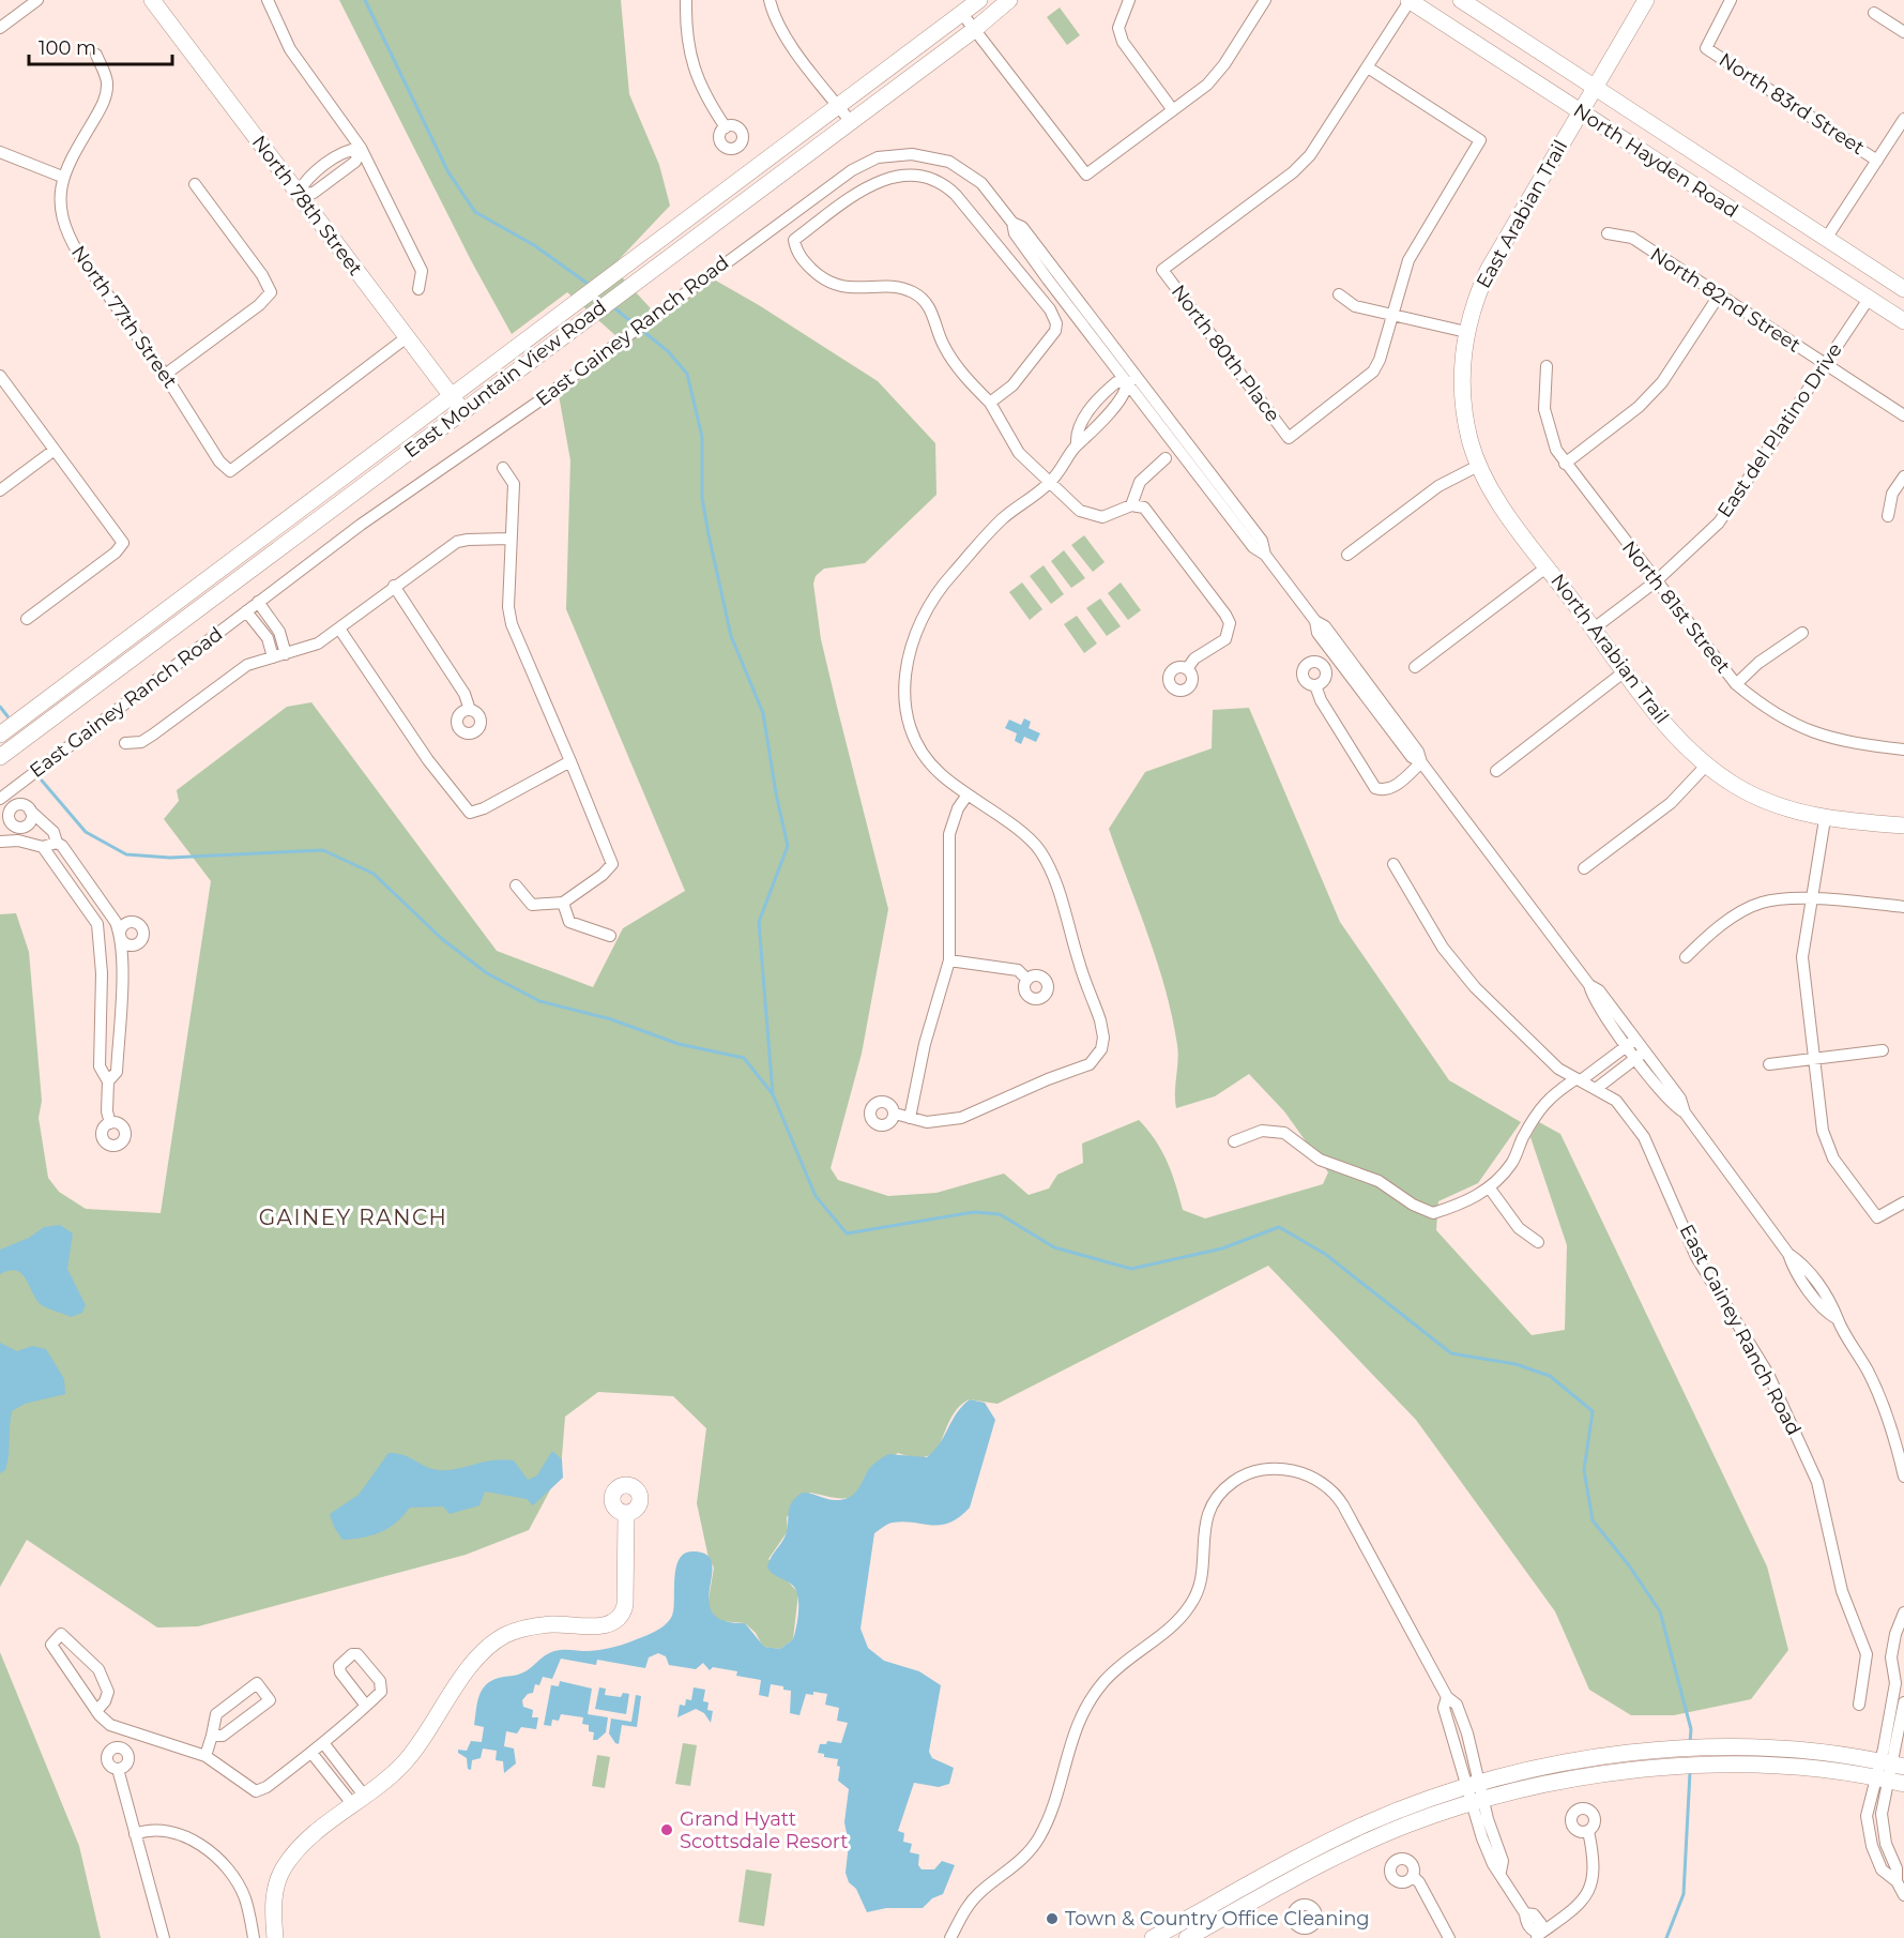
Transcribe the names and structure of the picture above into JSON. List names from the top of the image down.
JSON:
{
  "streets": {
    "main road": [
      "North Hayden Road",
      "North 78th Street",
      "East Arabian Trail",
      "East Mountain View Road",
      "North Arabian Trail"
    ],
    "street": [
      "North 83rd Street",
      "North 82nd Street",
      "North 77th Street",
      "East Gainey Ranch Road",
      "North 80th Place",
      "East del Platino Drive",
      "North 81st Street"
    ]
  },
  "crossings": [
    ["North Hayden Road", "East Arabian Trail"],
    ["North Hayden Road", "East del Platino Drive"],
    ["North 78th Street", "North 77th Street"],
    ["North 78th Street", "East Mountain View Road"],
    ["East Arabian Trail", "North Arabian Trail"],
    ["North 82nd Street", "East del Platino Drive"],
    ["East del Platino Drive", "North 81st Street"],
    ["East del Platino Drive", "North Arabian Trail"]
  ],
  "districts": ["GAINEY RANCH"],
  "places": ["Grand Hyatt Scottsdale Resort", "Town & Country Office Cleaning"],
  "scale_bar": "100 m"
}
